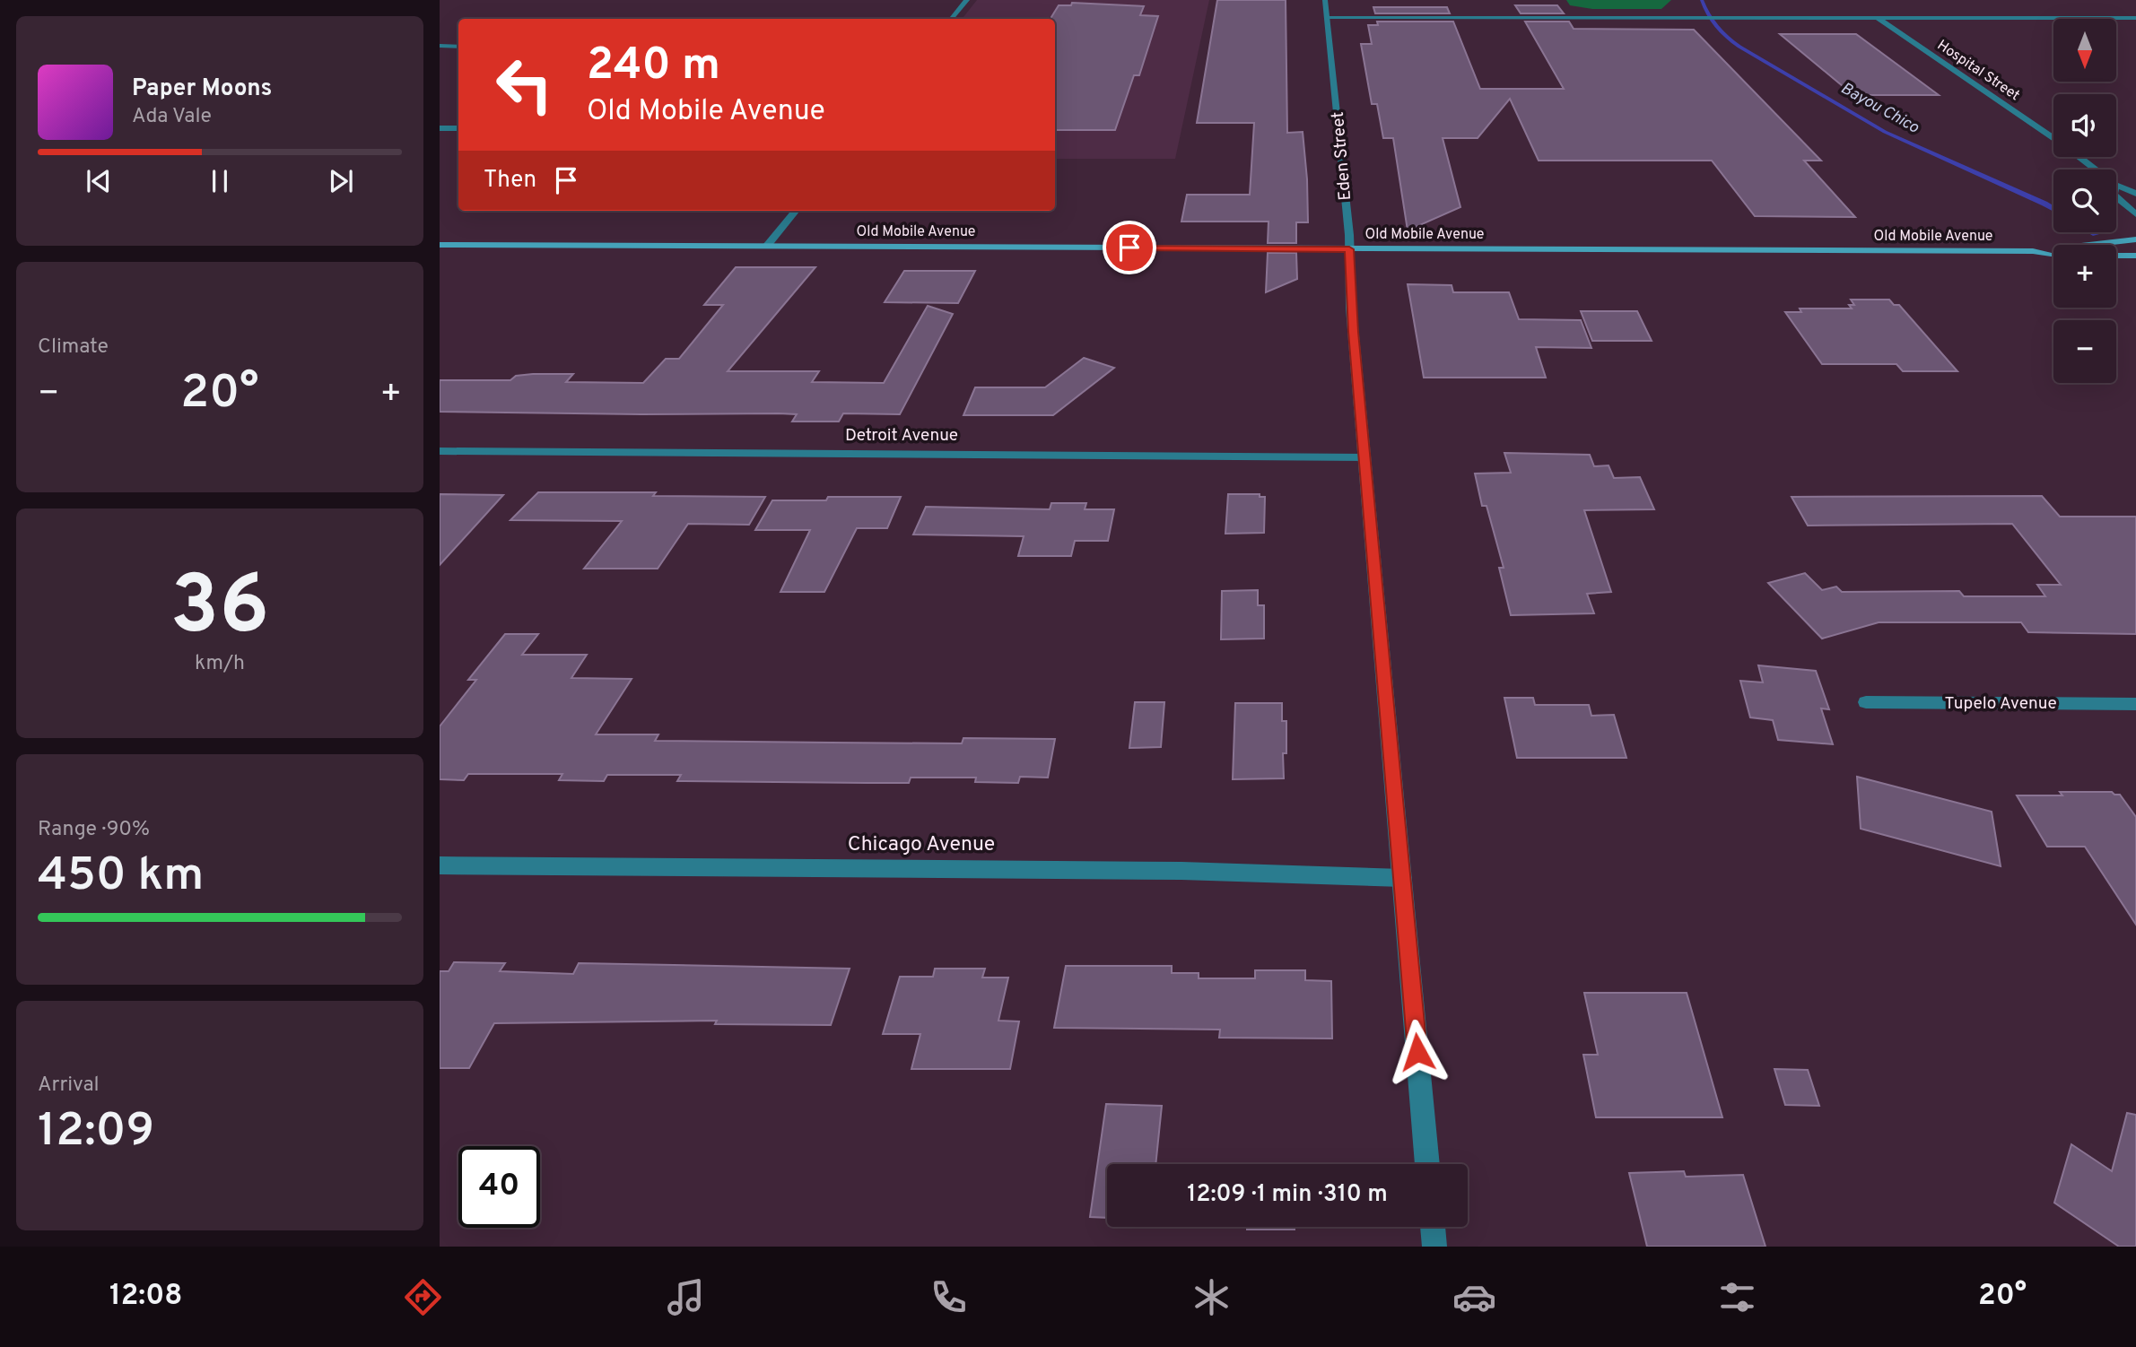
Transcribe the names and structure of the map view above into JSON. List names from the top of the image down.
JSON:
{
  "streets": {
    "main road": ["Old Mobile Avenue"],
    "street": [
      "Hospital Street",
      "Eden Street",
      "Detroit Avenue",
      "Tupelo Avenue",
      "Chicago Avenue"
    ]
  },
  "crossings": [
    ["Eden Street", "Old Mobile Avenue"],
    ["Eden Street", "Detroit Avenue"],
    ["Eden Street", "Chicago Avenue"]
  ],
  "water": ["Bayou Chico"],
  "north": "bottom",
  "page": {
    "map_buttons": ["+", "−"],
    "turn": ["240 m", "Old Mobile Avenue"],
    "song": ["Paper Moons", "Ada Vale"],
    "then": "Then",
    "tile": [
      "Climate",
      ["36", "km/h"],
      ["Range · 90%", "450 km"],
      ["Arrival", "12:09"]
    ],
    "heat": ["−", "20°", "+"],
    "limit": "40",
    "trip": "12:09 · 1 min · 310 m",
    "tabs": ["12:08", "20°"]
  }
}
